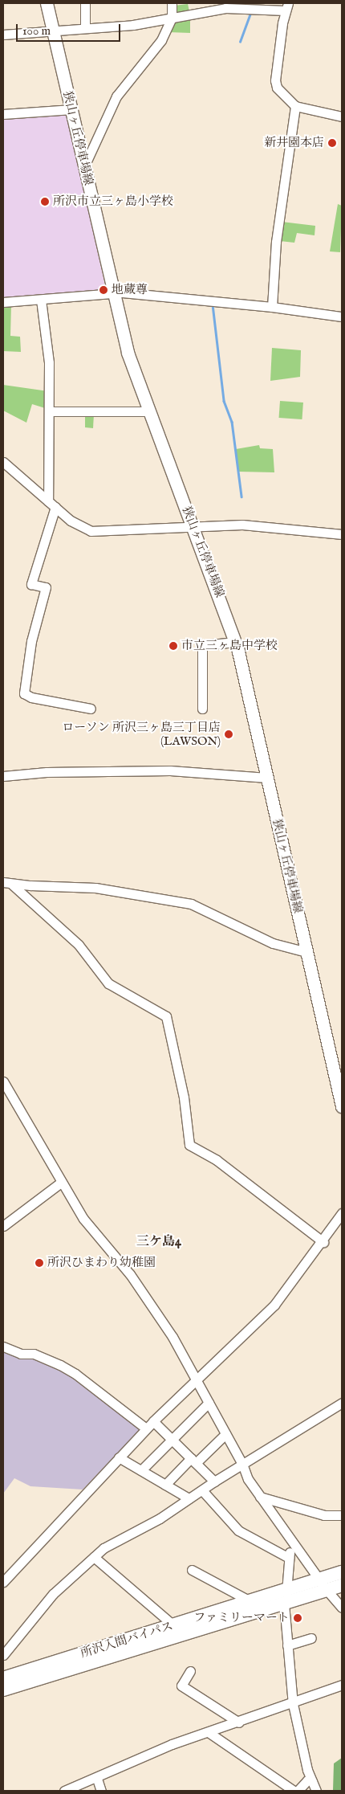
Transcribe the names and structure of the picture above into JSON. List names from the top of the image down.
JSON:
{
  "streets": {
    "highway": ["所沢入間バイパス"],
    "main road": ["狭山ヶ丘停車場線"]
  },
  "districts": ["三ケ島4"],
  "places": [
    "新井園本店",
    "所沢市立三ヶ島小学校",
    "地蔵尊",
    "市立三ヶ島中学校",
    "ローソン 所沢三ヶ島三丁目店 (LAWSON)",
    "所沢ひまわり幼稚園",
    "ファミリーマート"
  ],
  "scale_bar": "100 m"
}
